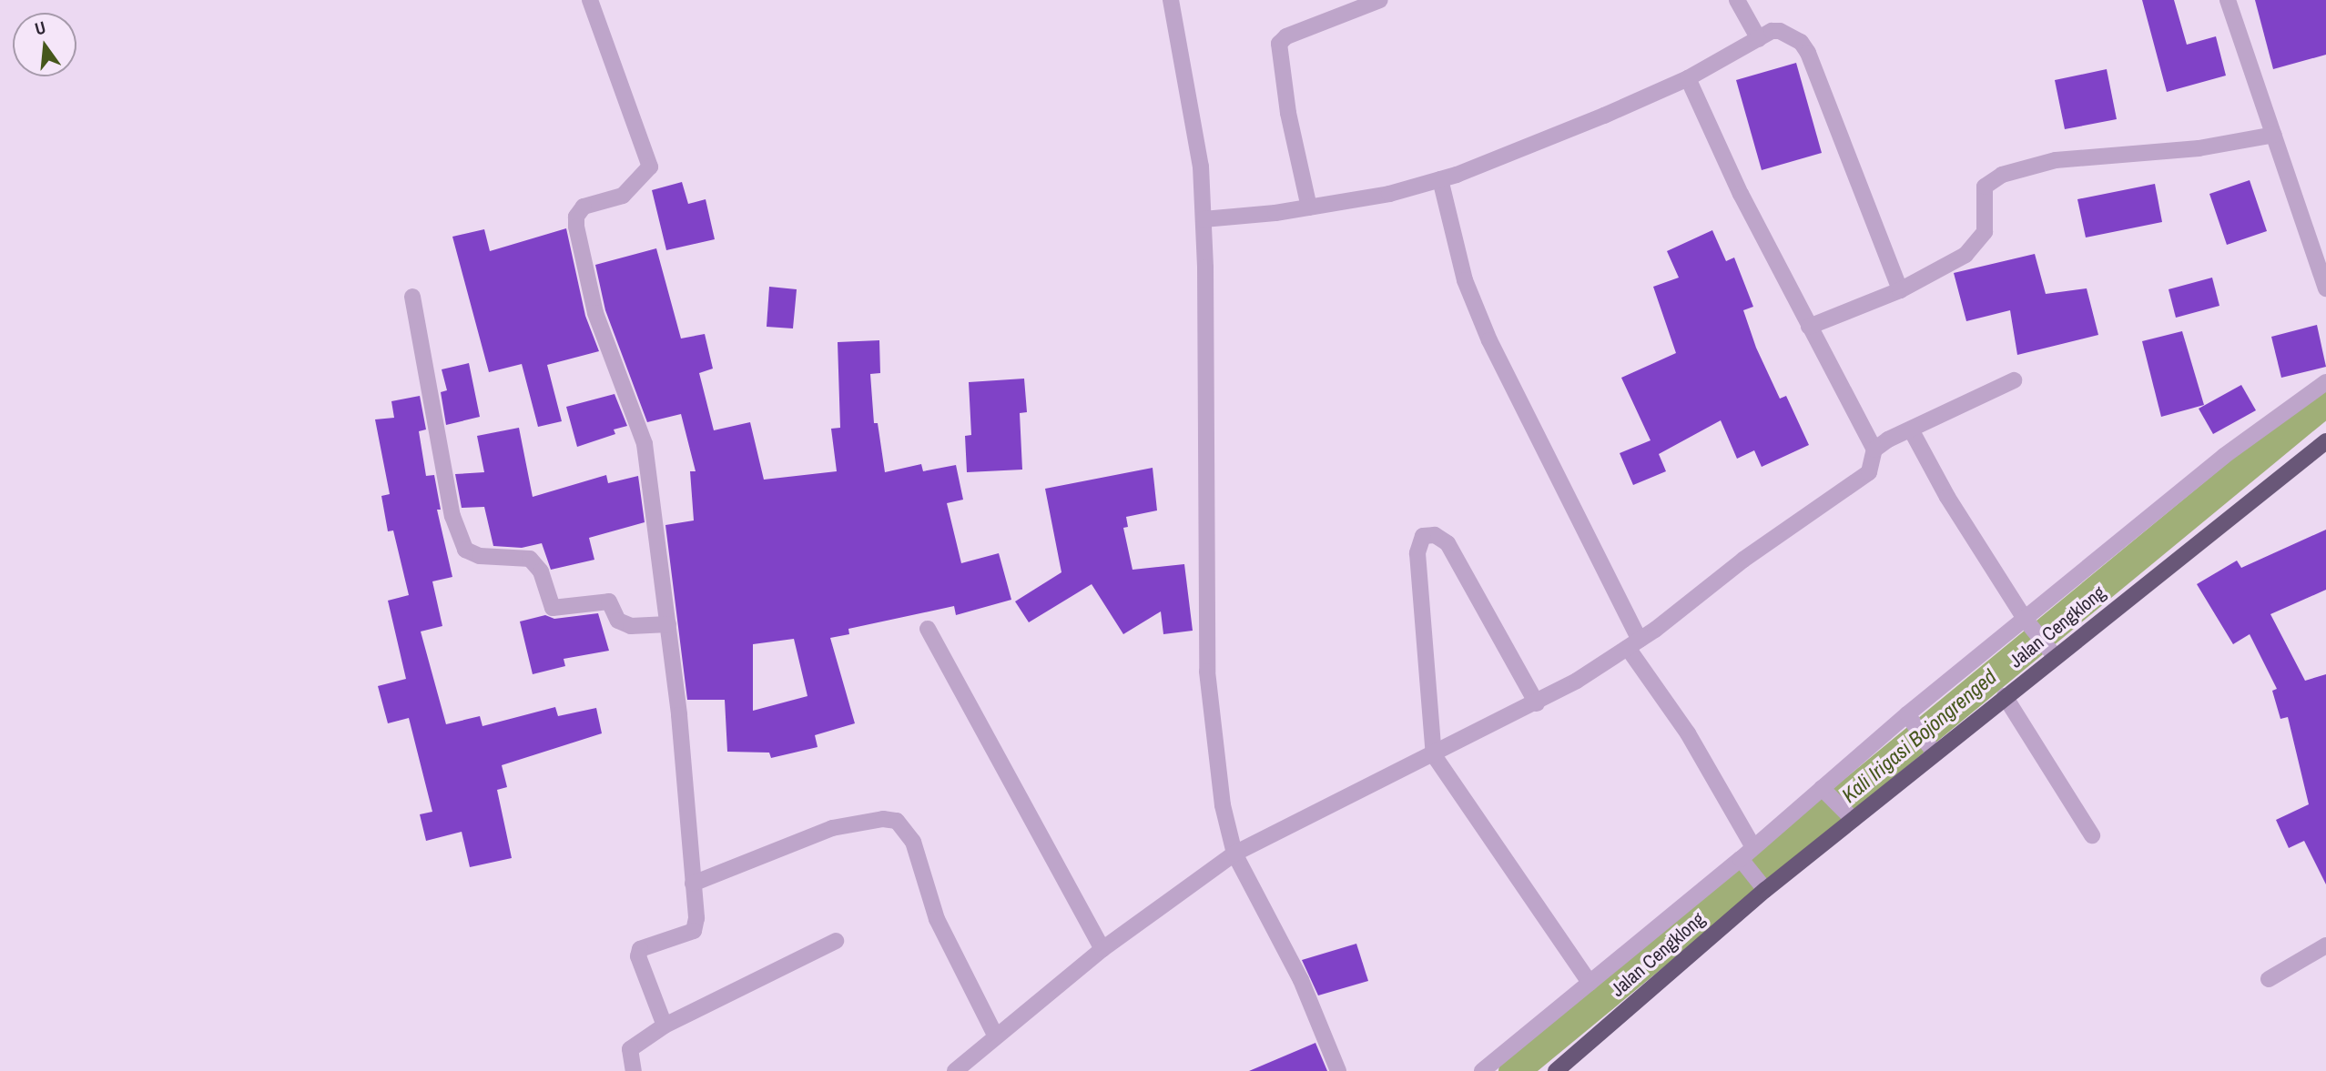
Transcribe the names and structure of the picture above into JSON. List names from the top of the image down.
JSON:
{
  "streets": {
    "main road": ["Jalan Cengklong"]
  },
  "water": ["Kali Irigasi Bojongrenged"],
  "north": "top"
}
